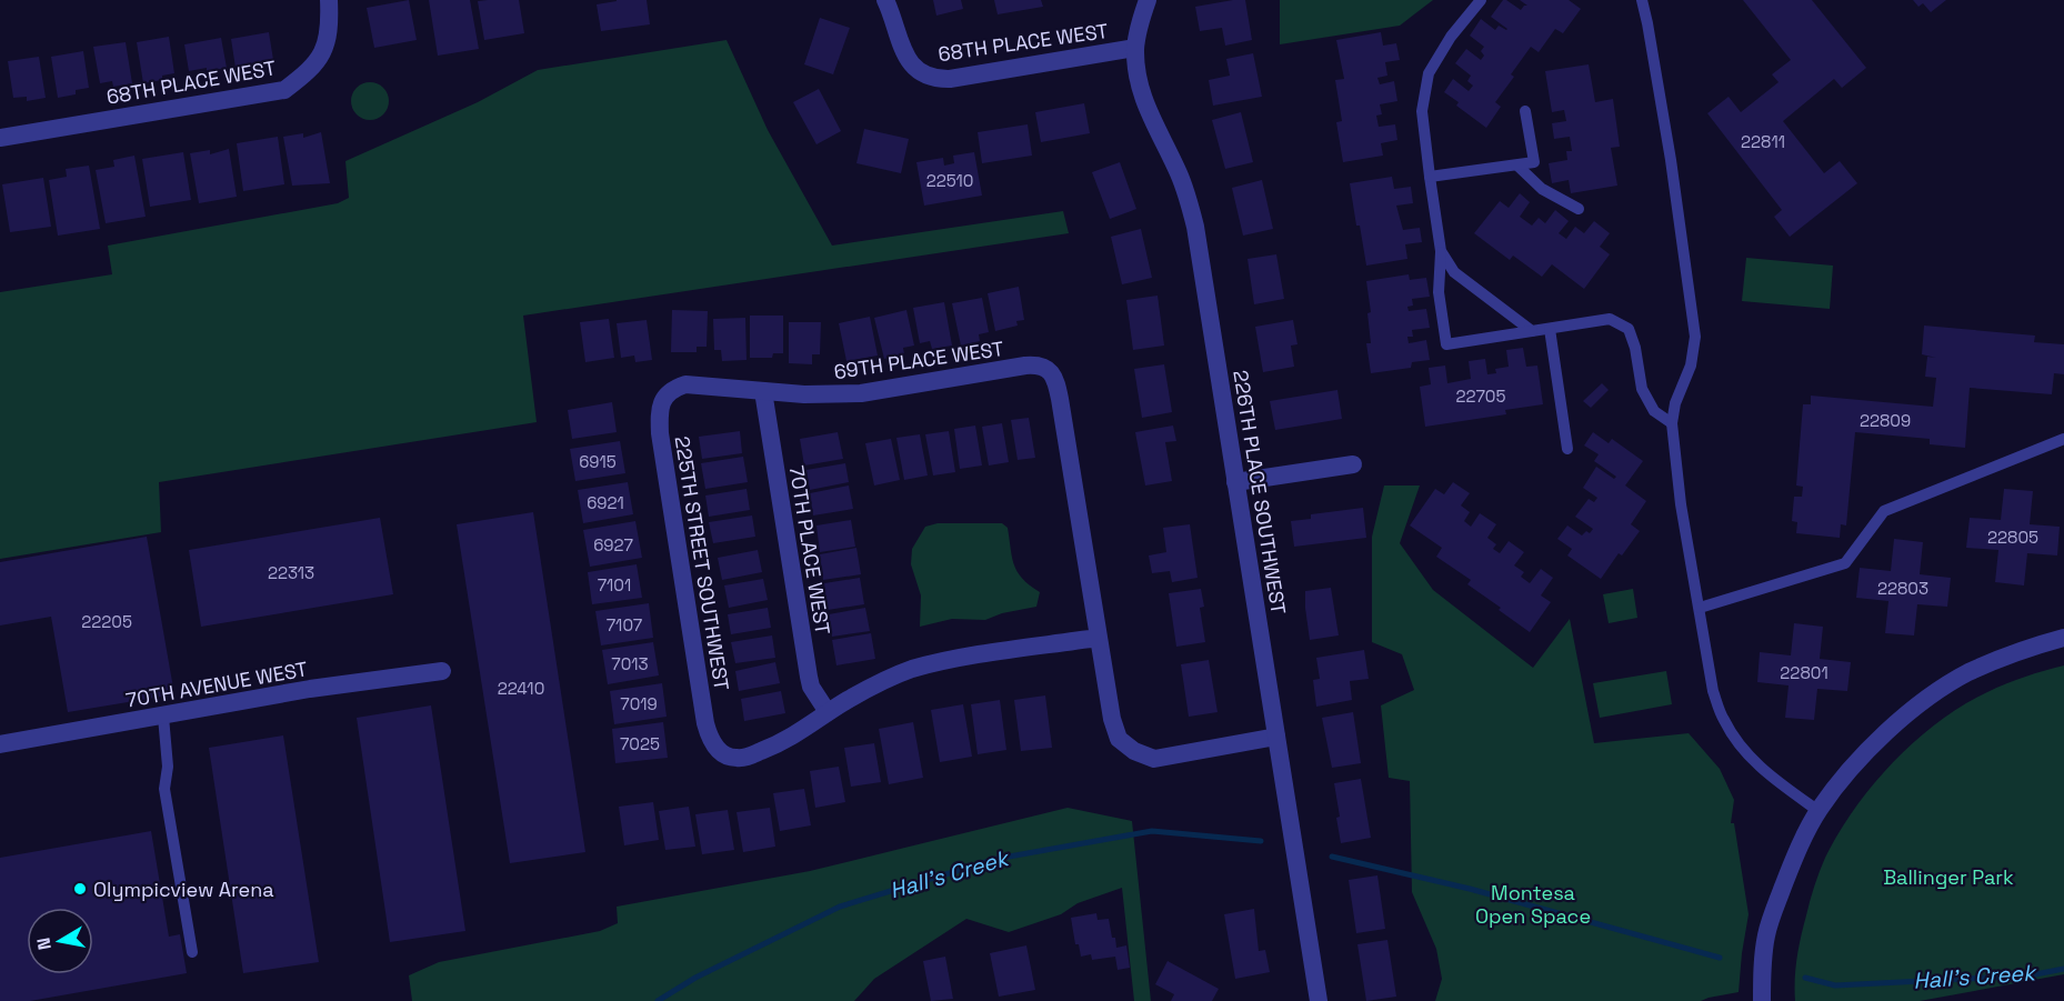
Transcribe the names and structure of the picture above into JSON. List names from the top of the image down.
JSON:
{
  "streets": {
    "street": [
      "68TH PLACE WEST",
      "69TH PLACE WEST",
      "226TH PLACE SOUTHWEST",
      "70TH PLACE WEST",
      "225TH STREET SOUTHWEST",
      "70TH AVENUE WEST"
    ]
  },
  "crossings": [
    ["68TH PLACE WEST", "226TH PLACE SOUTHWEST"],
    ["69TH PLACE WEST", "70TH PLACE WEST"],
    ["69TH PLACE WEST", "225TH STREET SOUTHWEST"],
    ["70TH PLACE WEST", "225TH STREET SOUTHWEST"]
  ],
  "water": ["Hall's Creek"],
  "parks": ["Ballinger Park", "Montesa Open Space"],
  "places": ["Olympicview Arena"],
  "house_numbers": [
    "22811",
    "22510",
    "22705",
    "22809",
    "6915",
    "6921",
    "22805",
    "6927",
    "22313",
    "7101",
    "22803",
    "22205",
    "7107",
    "7013",
    "22801",
    "22410",
    "7019",
    "7025"
  ],
  "north": "left"
}
